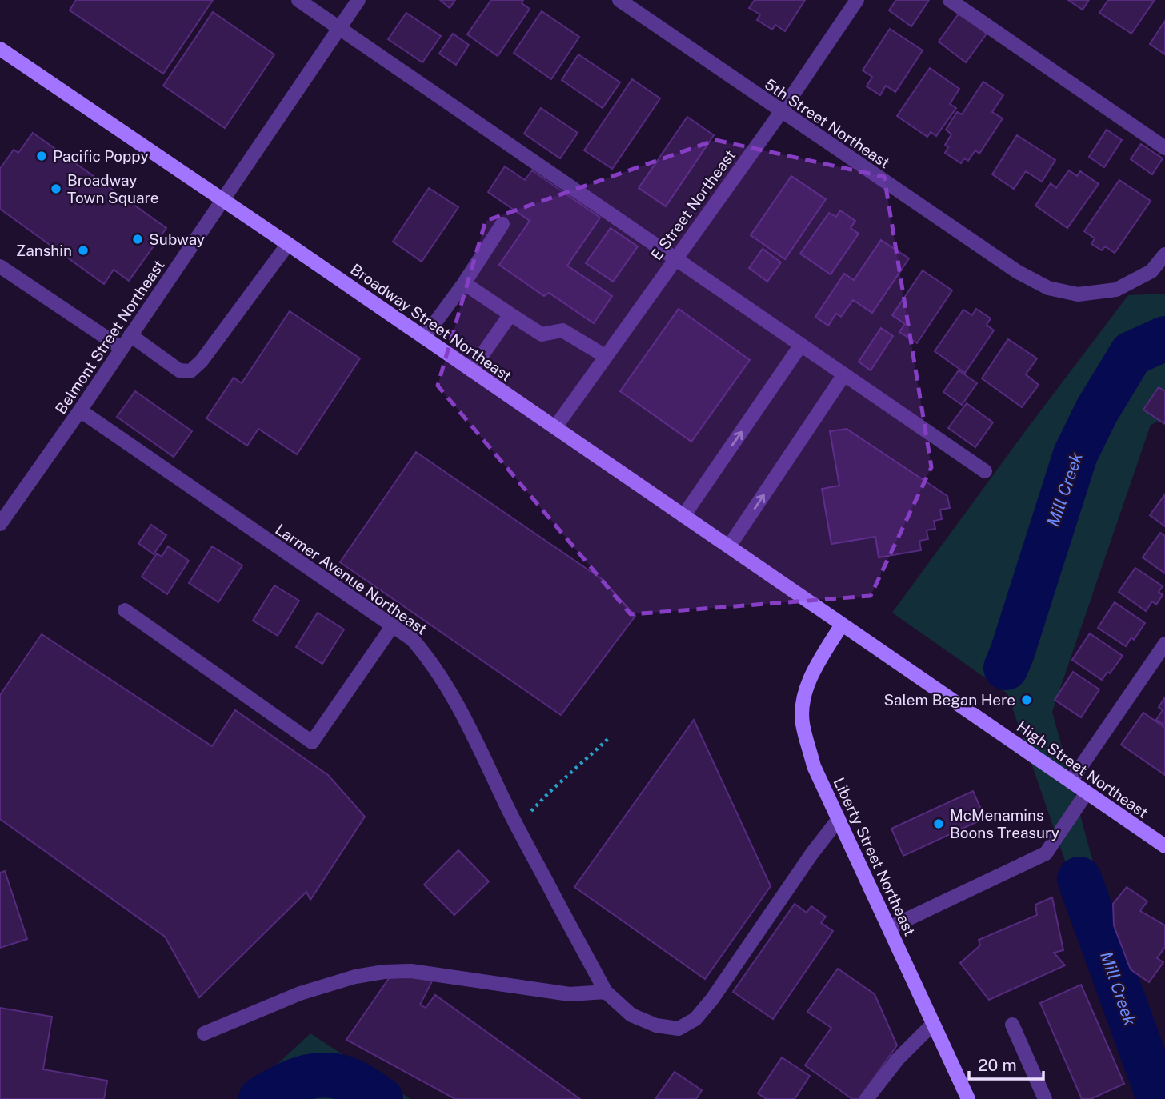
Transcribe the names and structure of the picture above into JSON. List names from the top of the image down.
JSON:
{
  "streets": {
    "main road": ["Broadway Street Northeast", "High Street Northeast", "Liberty Street Northeast"],
    "street": [
      "5th Street Northeast",
      "E Street Northeast",
      "Belmont Street Northeast",
      "Larmer Avenue Northeast"
    ]
  },
  "crossings": [
    ["5th Street Northeast", "E Street Northeast"],
    ["E Street Northeast", "Broadway Street Northeast"],
    ["Broadway Street Northeast", "Belmont Street Northeast"],
    ["Broadway Street Northeast", "High Street Northeast"],
    ["Broadway Street Northeast", "Liberty Street Northeast"],
    ["Belmont Street Northeast", "Larmer Avenue Northeast"],
    ["Larmer Avenue Northeast", "Liberty Street Northeast"],
    ["High Street Northeast", "Liberty Street Northeast"]
  ],
  "water": ["Mill Creek"],
  "places": [
    "Pacific Poppy",
    "Broadway Town Square",
    "Subway",
    "Zanshin",
    "Salem Began Here",
    "McMenamins Boons Treasury"
  ],
  "scale_bar": "20 m"
}
